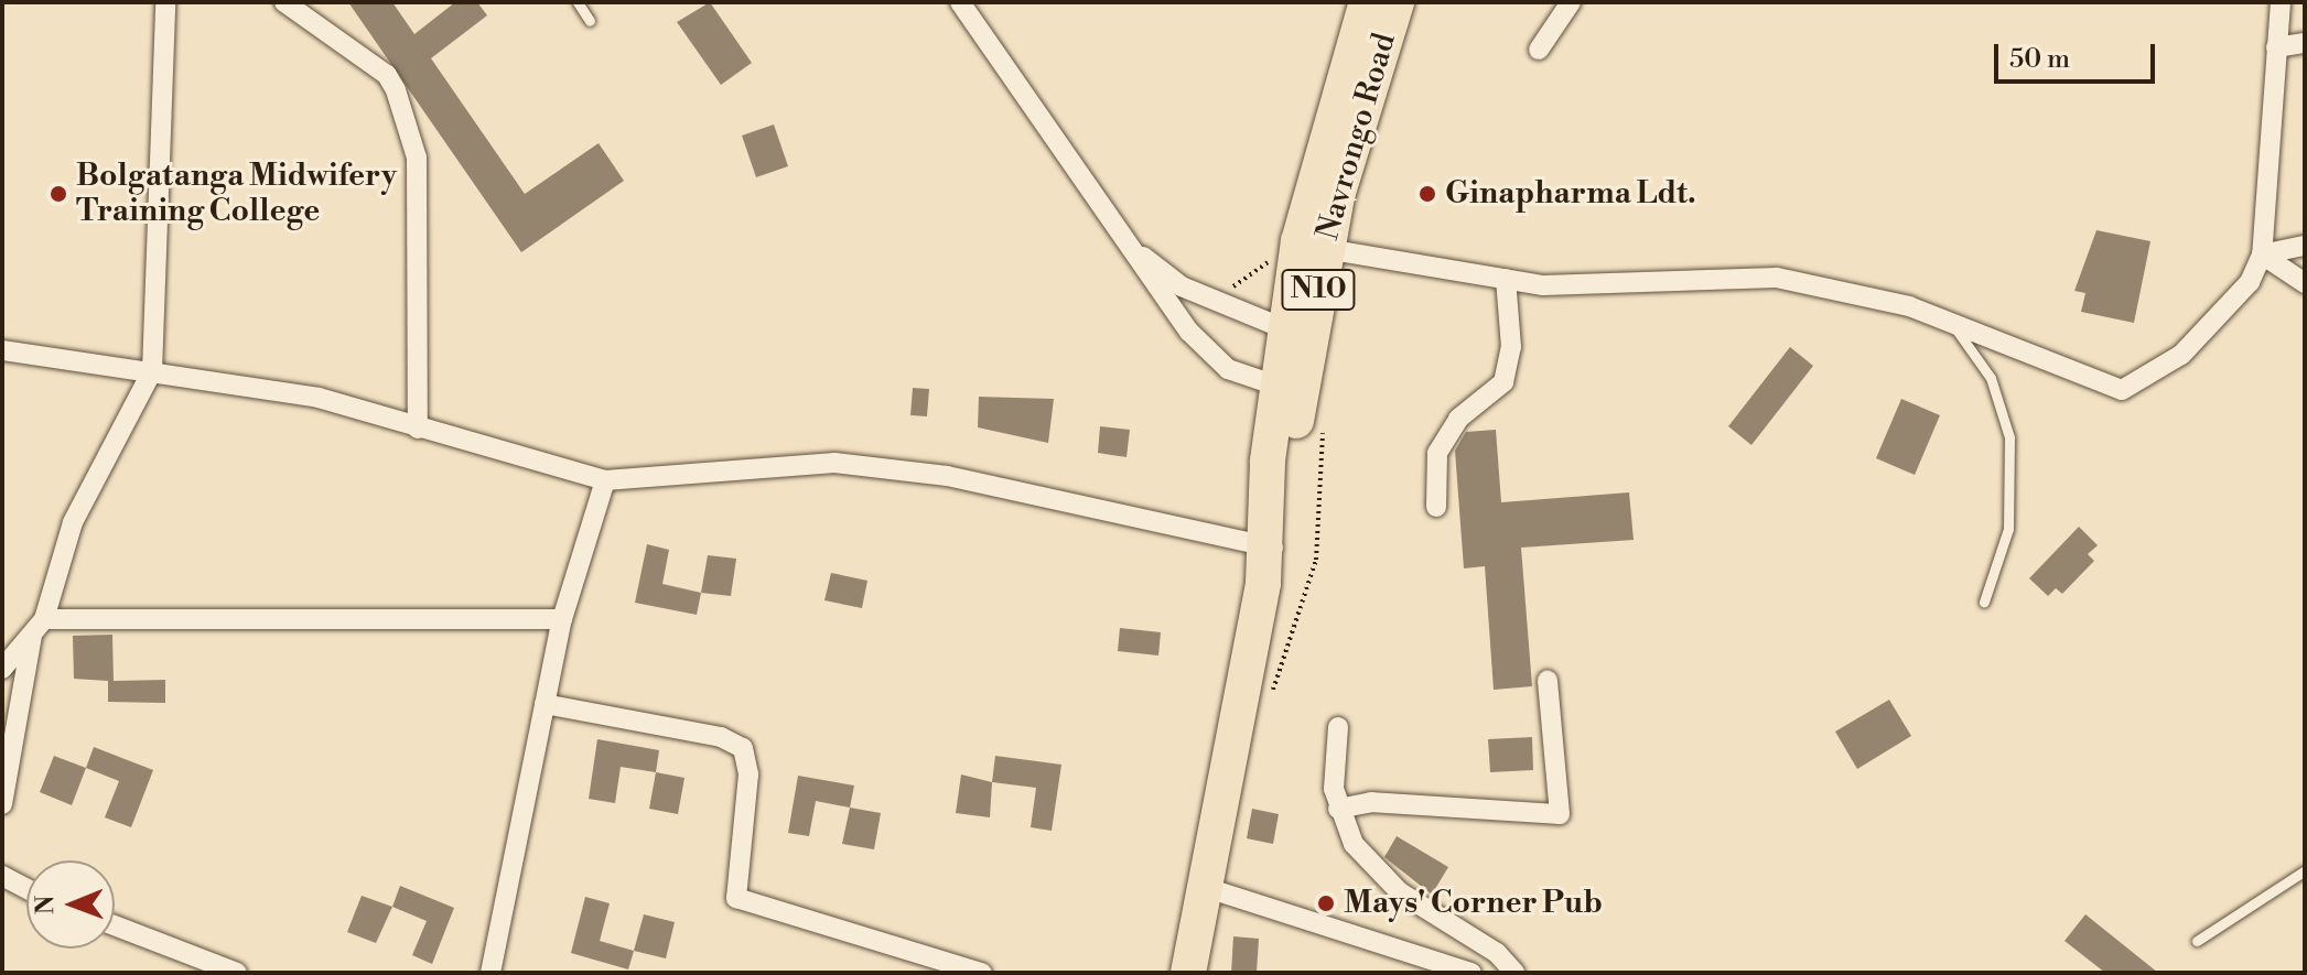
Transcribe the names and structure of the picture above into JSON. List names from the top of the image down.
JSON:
{
  "streets": {
    "highway": ["Navrongo Road", "N10"]
  },
  "crossings": [
    ["Navrongo Road", "N10"]
  ],
  "places": ["Bolgatanga Midwifery Training College", "Ginapharma Ldt.", "Mays' Corner Pub"],
  "scale_bar": "50 m",
  "north": "left"
}
